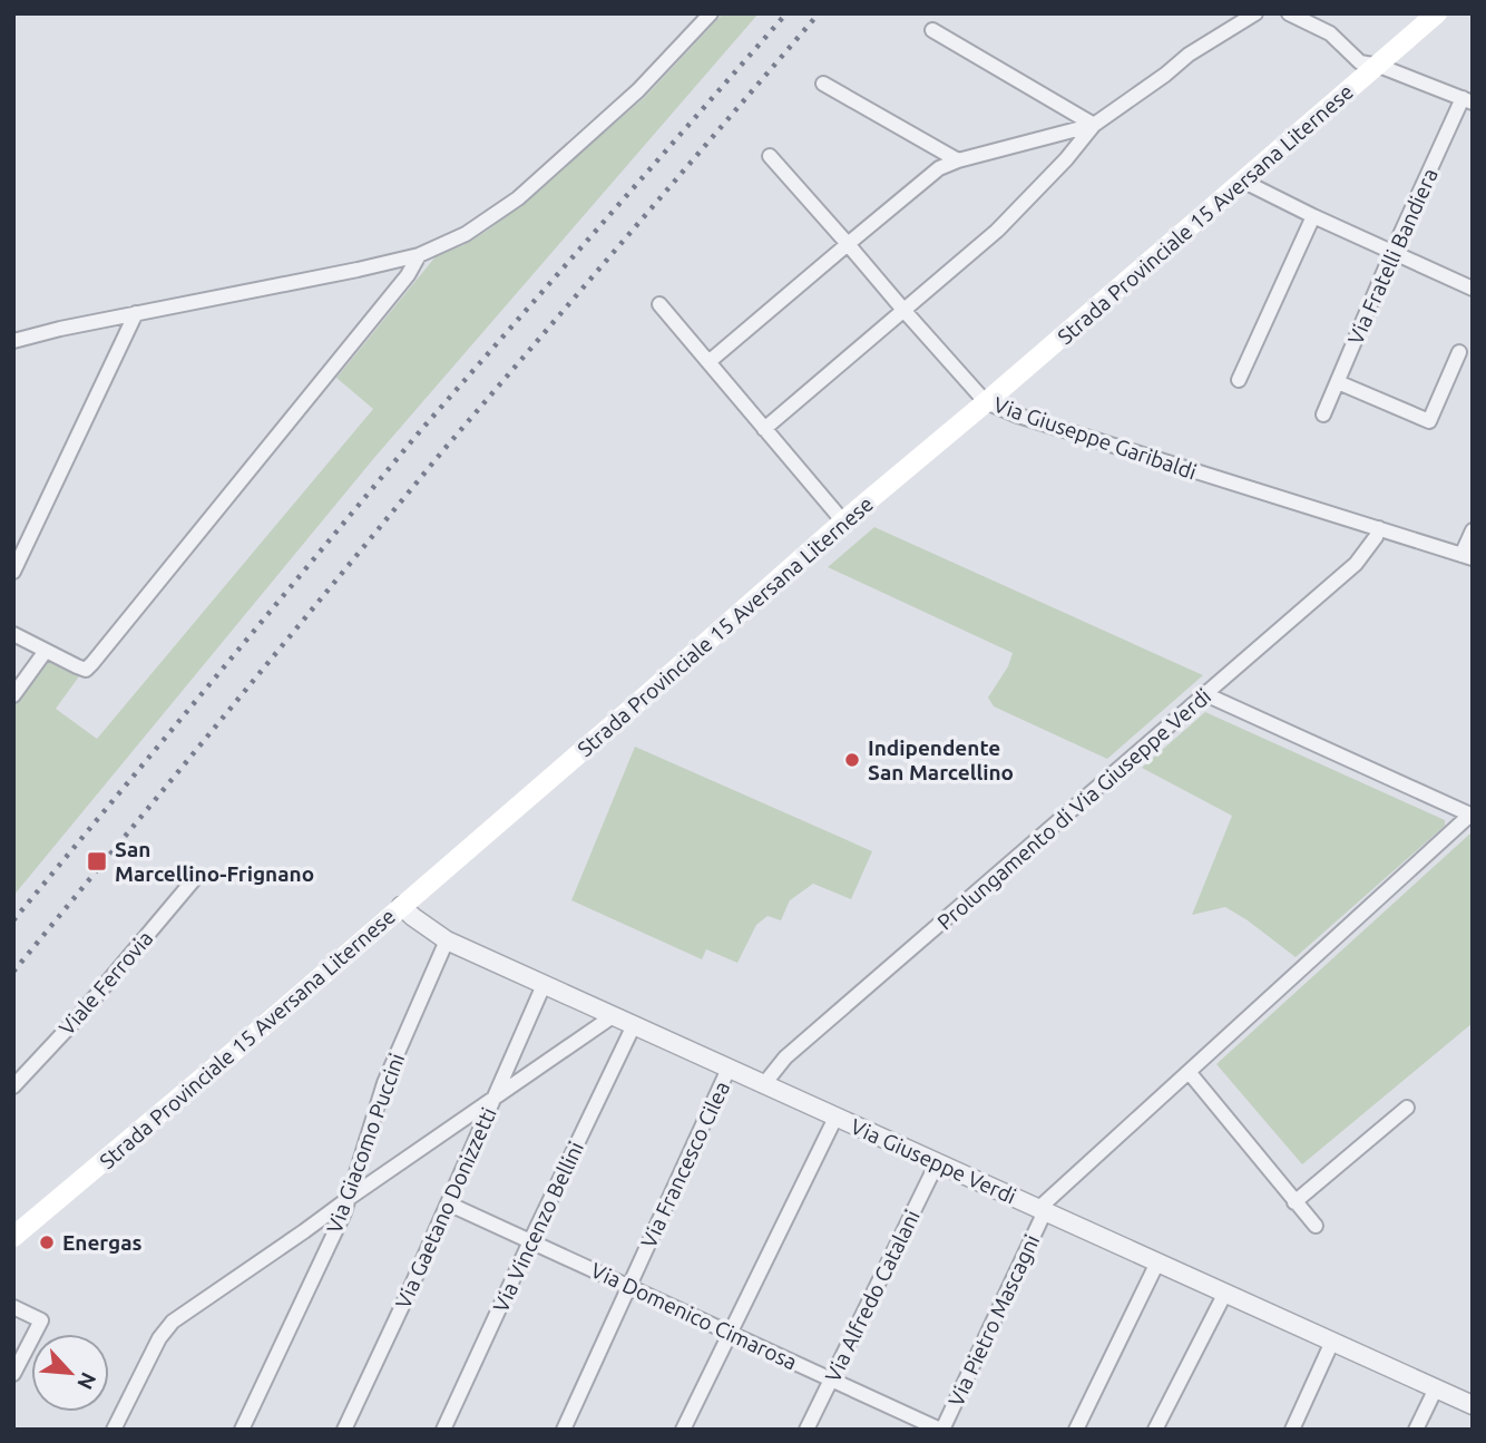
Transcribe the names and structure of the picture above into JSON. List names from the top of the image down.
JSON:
{
  "streets": {
    "main road": ["Strada Provinciale 15 Aversana Liternese"],
    "street": [
      "Via Fratelli Bandiera",
      "Via Giuseppe Garibaldi",
      "Prolungamento di Via Giuseppe Verdi",
      "Viale Ferrovia",
      "Via Giacomo Puccini",
      "Via Giuseppe Verdi",
      "Via Francesco Cilea",
      "Via Gaetano Donizzetti",
      "Via Vincenzo Bellini",
      "Via Alfredo Catalani",
      "Via Domenico Cimarosa",
      "Via Pietro Mascagni"
    ]
  },
  "crossings": [
    ["Strada Provinciale 15 Aversana Liternese", "Via Giuseppe Garibaldi"],
    ["Strada Provinciale 15 Aversana Liternese", "Via Giuseppe Verdi"],
    ["Via Giuseppe Garibaldi", "Prolungamento di Via Giuseppe Verdi"],
    ["Prolungamento di Via Giuseppe Verdi", "Via Giuseppe Verdi"],
    ["Via Giacomo Puccini", "Via Giuseppe Verdi"],
    ["Via Giuseppe Verdi", "Via Francesco Cilea"],
    ["Via Giuseppe Verdi", "Via Gaetano Donizzetti"],
    ["Via Giuseppe Verdi", "Via Vincenzo Bellini"],
    ["Via Giuseppe Verdi", "Via Alfredo Catalani"],
    ["Via Giuseppe Verdi", "Via Pietro Mascagni"],
    ["Via Francesco Cilea", "Via Domenico Cimarosa"],
    ["Via Gaetano Donizzetti", "Via Domenico Cimarosa"],
    ["Via Vincenzo Bellini", "Via Domenico Cimarosa"],
    ["Via Alfredo Catalani", "Via Domenico Cimarosa"],
    ["Via Domenico Cimarosa", "Via Pietro Mascagni"]
  ],
  "places": {
    "other": ["Indipendente San Marcellino", "Energas"],
    "transit": ["San Marcellino-Frignano"]
  },
  "north": "bottom right"
}
